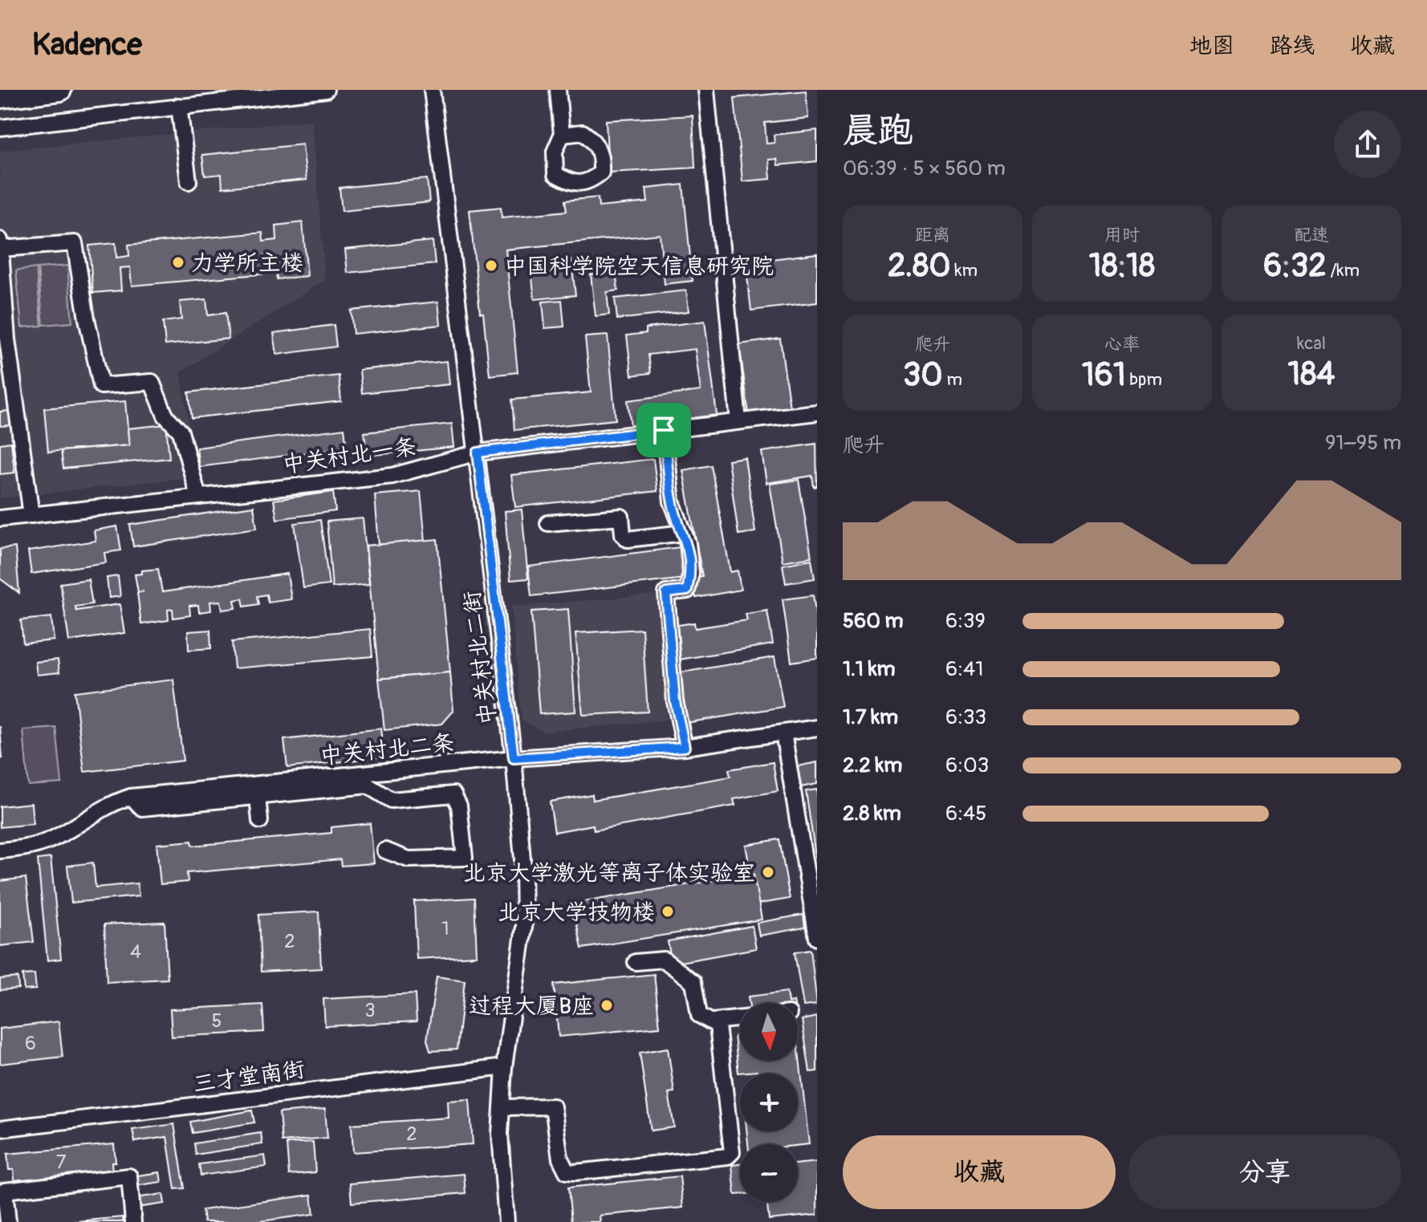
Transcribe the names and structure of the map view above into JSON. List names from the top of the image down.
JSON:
{
  "streets": {
    "street": [
      "中关村北一条",
      "中关村北二街",
      "中关村北二条",
      "三才堂南街"
    ]
  },
  "crossings": [
    ["中关村北一条", "中关村北二街"],
    ["中关村北二街", "中关村北二条"],
    ["中关村北二街", "三才堂南街"]
  ],
  "places": [
    "力学所主楼",
    "中国科学院空天信息研究院",
    "北京大学激光等离子体实验室",
    "北京大学技物楼",
    "过程大厦B座"
  ],
  "house_numbers": [
    "1",
    "2",
    "4",
    "3",
    "5",
    "6",
    "2",
    "7"
  ],
  "north": "bottom",
  "page": {
    "header": "Kadence",
    "nav": ["地图", "路线", "收藏"],
    "heading": ["晨跑", "06:39 · 5 × 560 m"],
    "stats": [
      ["距离", "2.80 km"],
      ["用时", "18:18"],
      ["配速", "6:32 /km"],
      ["爬升", "30 m"],
      ["心率", "161 bpm"],
      ["kcal", "184"]
    ],
    "chart": ["爬升", "91–95 m"],
    "list": [
      {
        "name": "560 m",
        "note": "6:39"
      },
      {
        "name": "1.1 km",
        "note": "6:41"
      },
      {
        "name": "1.7 km",
        "note": "6:33"
      },
      {
        "name": "2.2 km",
        "note": "6:03"
      },
      {
        "name": "2.8 km",
        "note": "6:45"
      }
    ],
    "map_buttons": ["+", "−"],
    "buttons": ["收藏", "分享"]
  }
}
